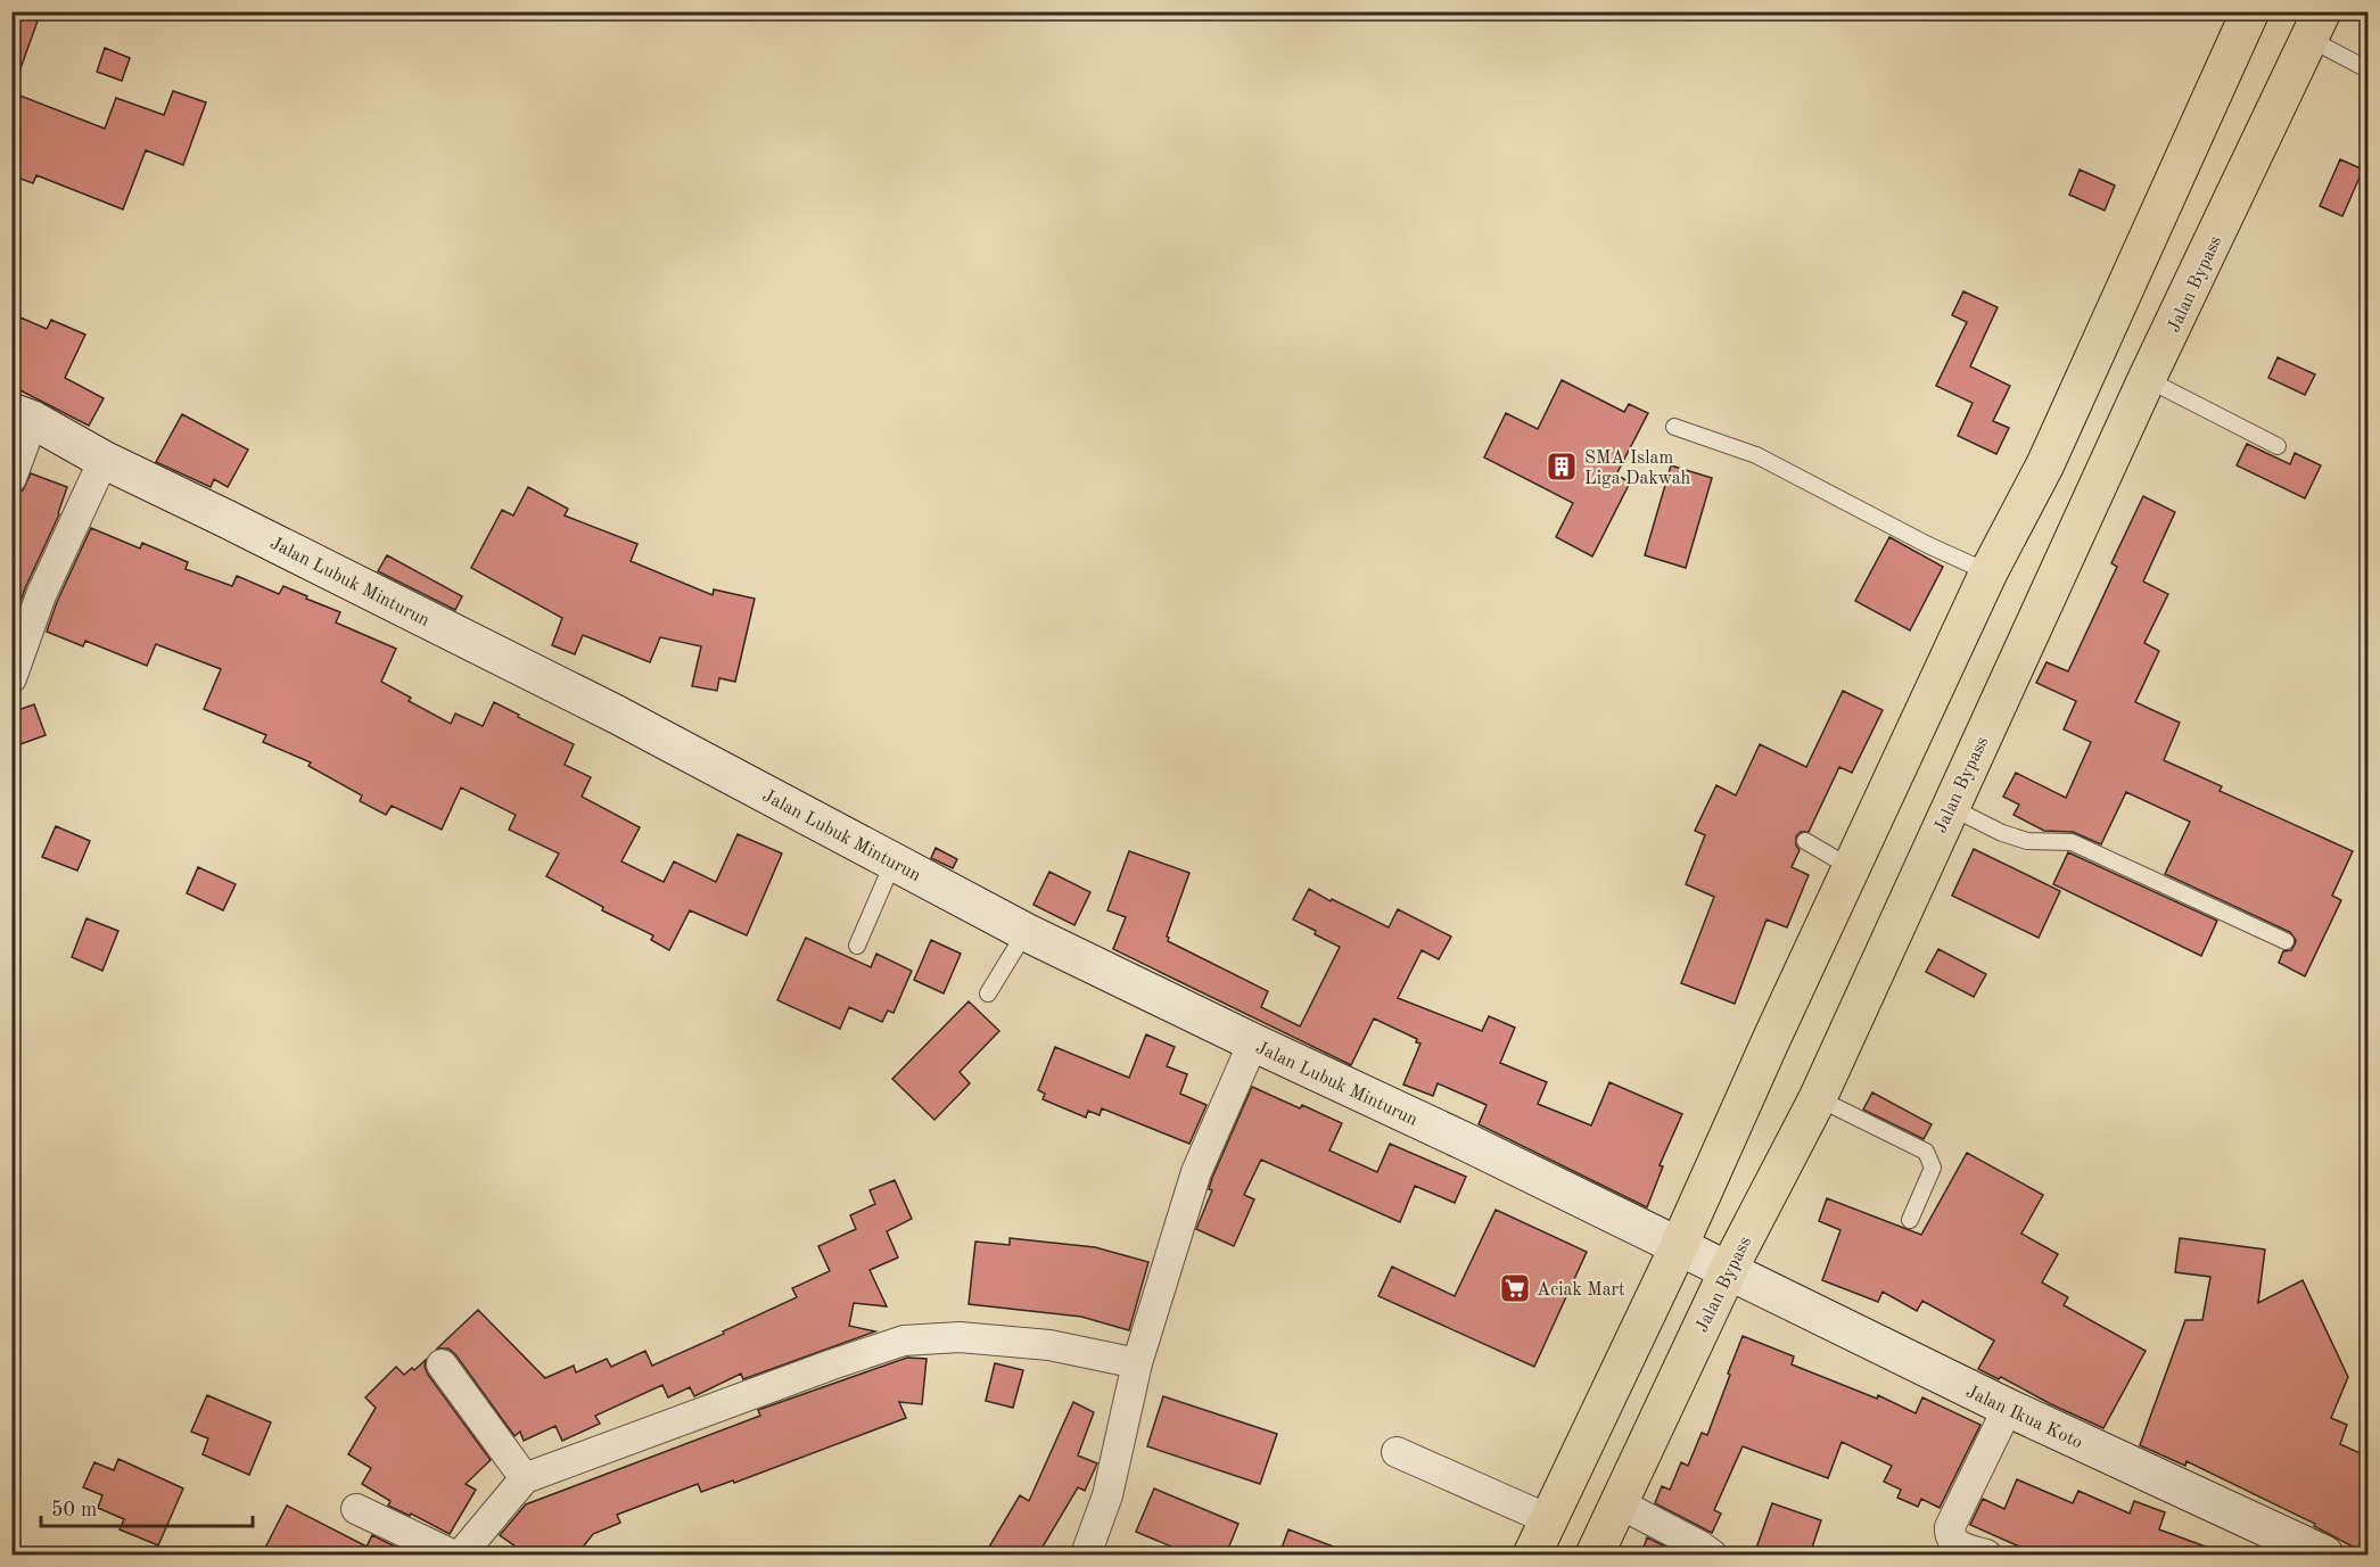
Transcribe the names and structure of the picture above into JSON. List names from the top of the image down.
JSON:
{
  "streets": {
    "highway": ["Jalan Bypass"],
    "street": ["Jalan Lubuk Minturun", "Jalan Ikua Koto"]
  },
  "crossings": [
    ["Jalan Bypass", "Jalan Lubuk Minturun"],
    ["Jalan Bypass", "Jalan Ikua Koto"],
    ["Jalan Lubuk Minturun", "Jalan Ikua Koto"]
  ],
  "places": {
    "building": ["SMA Islam Liga Dakwah"],
    "supermarket": ["Aciak Mart"]
  },
  "scale_bar": "50 m"
}
